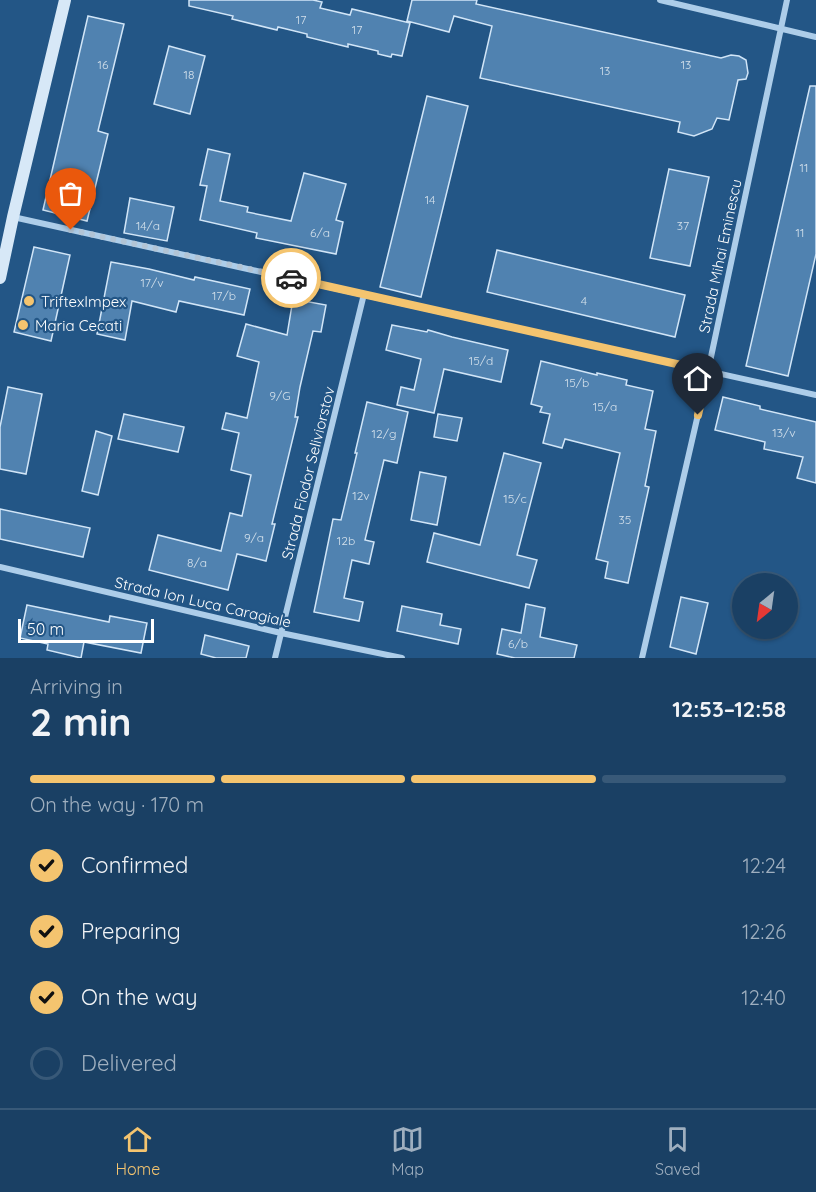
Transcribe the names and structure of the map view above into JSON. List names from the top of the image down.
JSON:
{
  "streets": {
    "street": ["Strada Mihai Eminescu", "Strada Fiodor Seliviorstov", "Strada Ion Luca Caragiale"]
  },
  "crossings": [
    ["Strada Fiodor Seliviorstov", "Strada Ion Luca Caragiale"]
  ],
  "places": ["TriftexImpex", "Maria Cecati"],
  "house_numbers": [
    "17",
    "17",
    "16",
    "13",
    "13",
    "18",
    "11",
    "14",
    "14/a",
    "37",
    "6/a",
    "11",
    "17/v",
    "17/b",
    "4",
    "15/d",
    "15/b",
    "9/G",
    "15/a",
    "13/v",
    "12/g",
    "12v",
    "15/c",
    "35",
    "9/a",
    "12b",
    "8/a",
    "6/b"
  ],
  "scale_bar": "50 m",
  "north": "bottom left",
  "page": {
    "scale": "50 m",
    "heading": ["2 min", "Arriving in", "12:53–12:58"],
    "bar": "On the way · 170 m",
    "list": [
      ["Confirmed", "12:24"],
      ["Preparing", "12:26"],
      ["On the way", "12:40"],
      "Delivered"
    ],
    "tabs": ["Home", "Map", "Saved"]
  }
}
